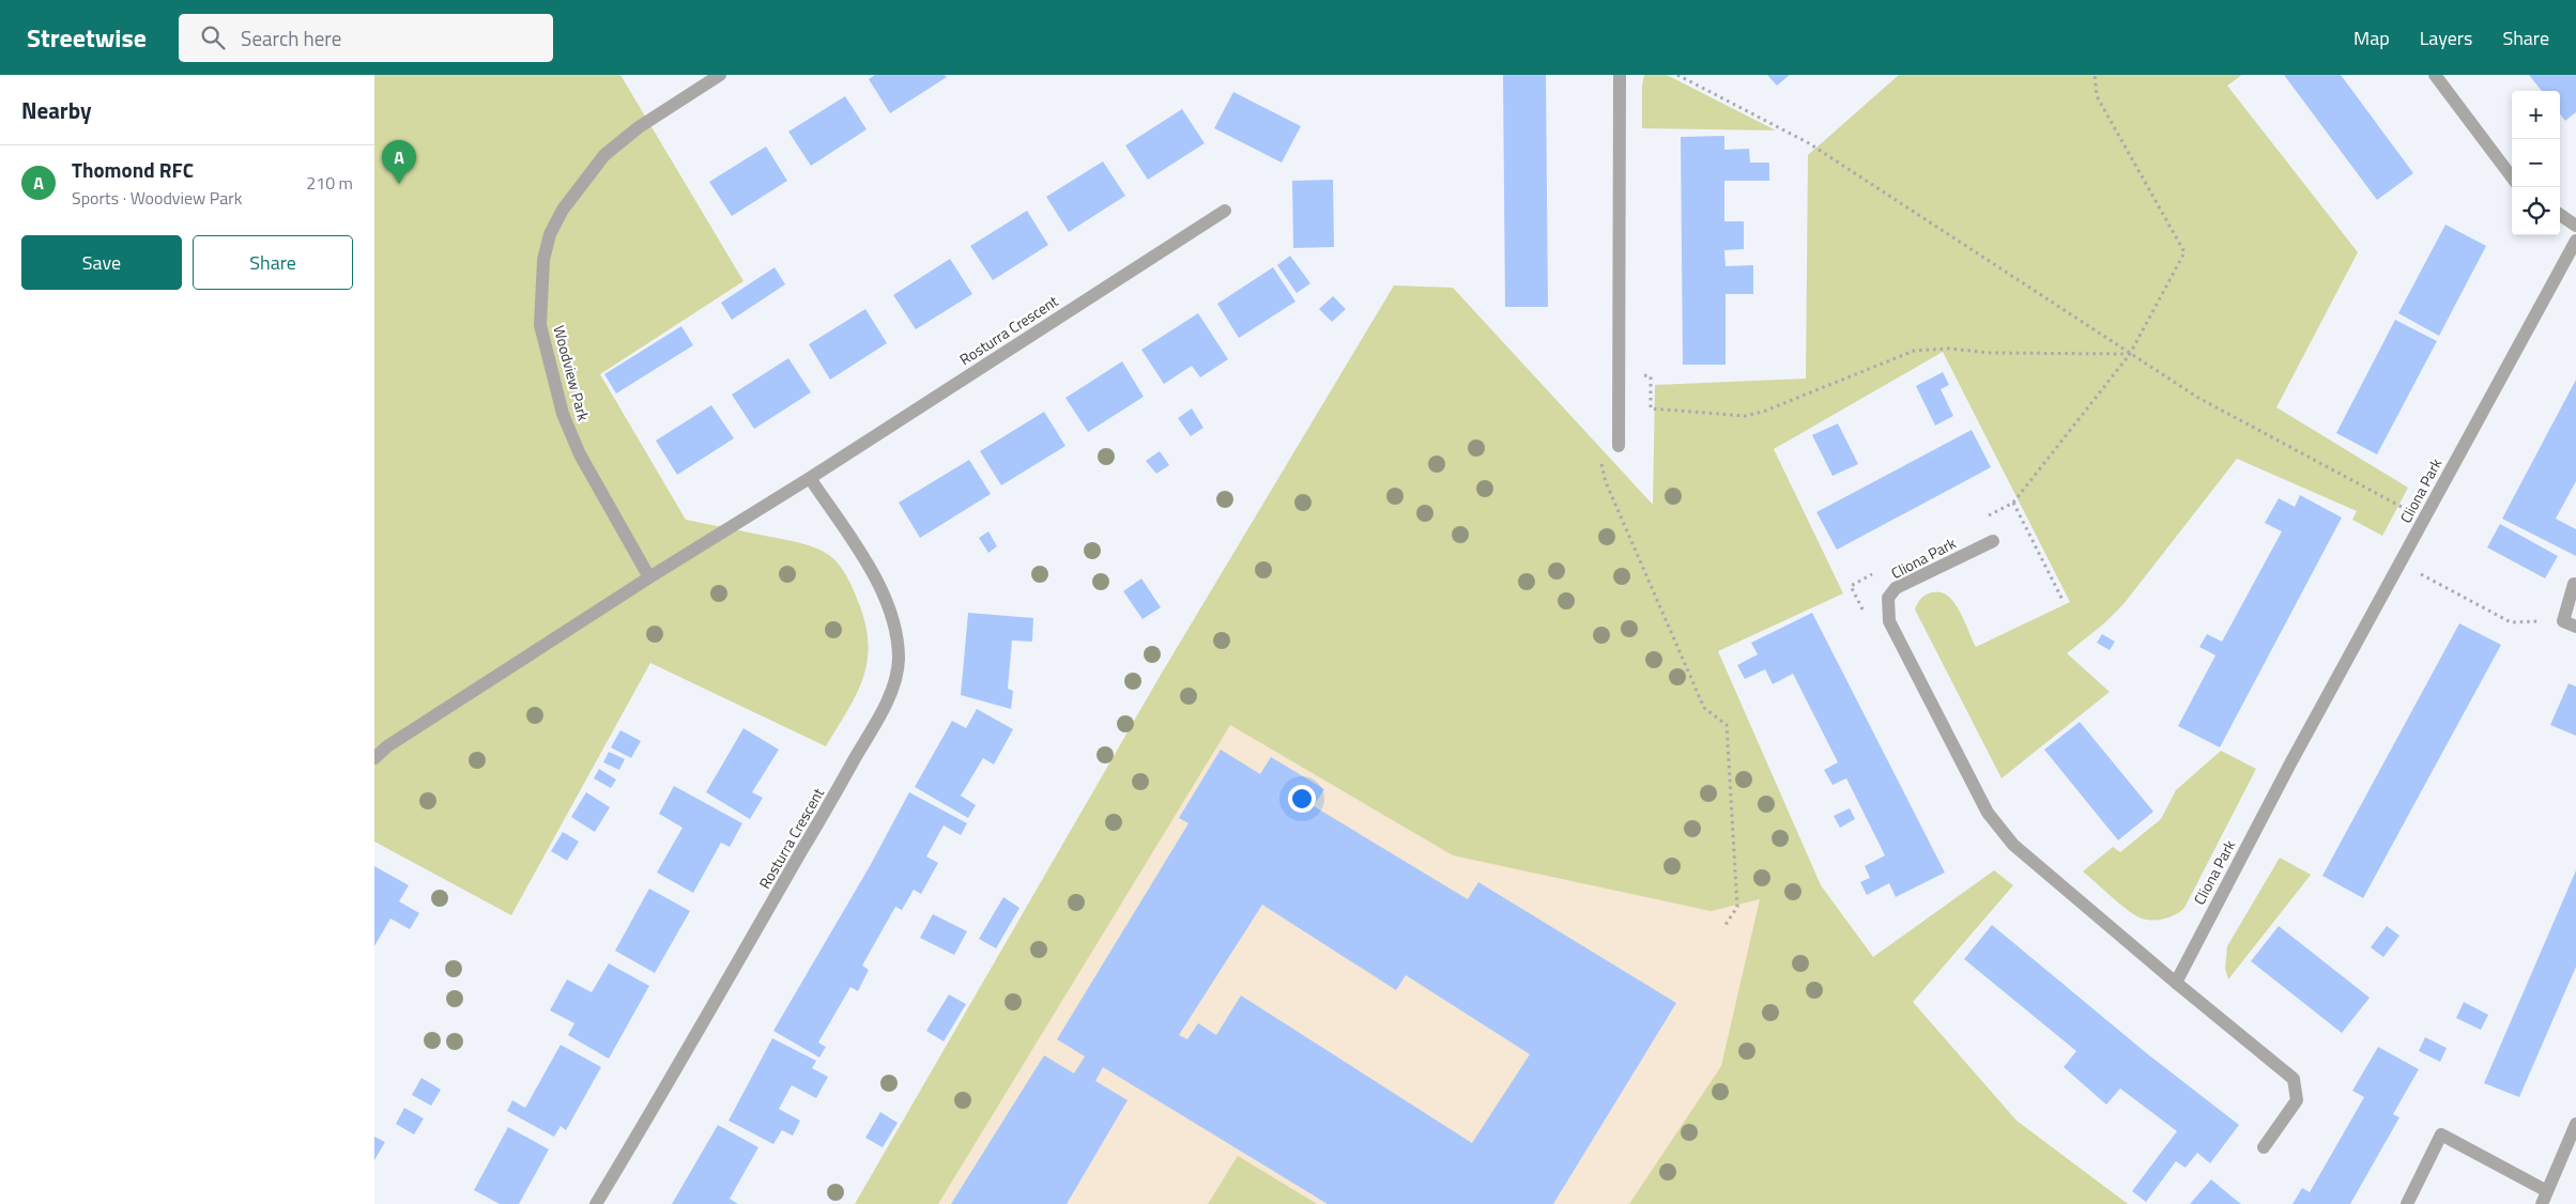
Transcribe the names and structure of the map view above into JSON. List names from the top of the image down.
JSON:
{
  "streets": {
    "street": ["Rosturra Crescent", "Woodview Park", "Cliona Park"]
  },
  "crossings": [
    ["Rosturra Crescent", "Woodview Park"]
  ],
  "page": {
    "header": "Streetwise",
    "search": "Search here",
    "nav": ["Map", "Layers", "Share"],
    "heading": "Nearby",
    "map_buttons": ["+", "−"],
    "pins": "A",
    "list": [
      {
        "mark": "A",
        "name": "Thomond RFC",
        "note": "Sports · Woodview Park",
        "value": "210 m"
      }
    ],
    "buttons": ["Save", "Share"]
  }
}
